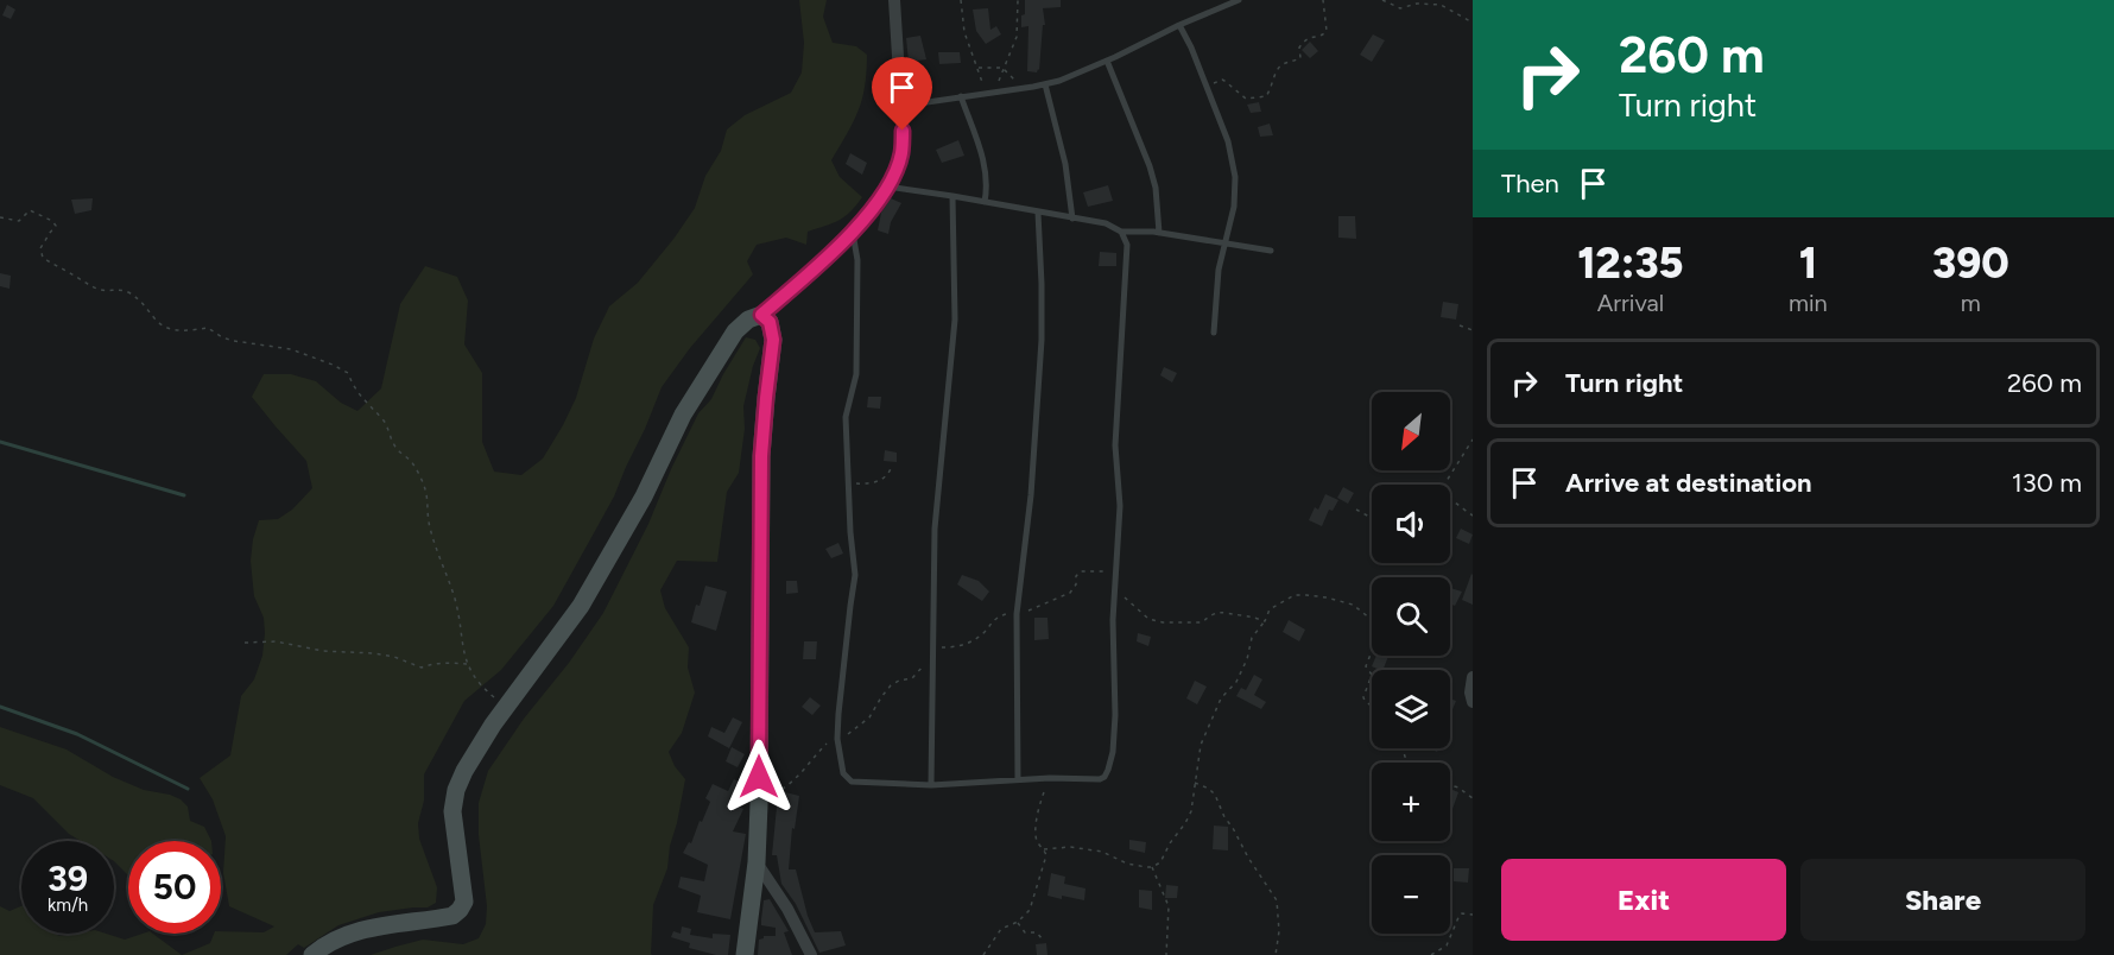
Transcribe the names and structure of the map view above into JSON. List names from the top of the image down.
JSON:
{
  "north": "bottom left",
  "page": {
    "turn": ["260 m", "Turn right"],
    "then": "Then",
    "eta": [
      "12:35",
      "Arrival",
      "1",
      "min",
      "390",
      "m"
    ],
    "list": [
      {
        "name": "Turn right",
        "value": "260 m"
      },
      {
        "name": "Arrive at destination",
        "value": "130 m"
      }
    ],
    "map_buttons": ["+", "−"],
    "speed": "39 km/h",
    "limit": "50",
    "buttons": ["Exit", "Share"]
  }
}
